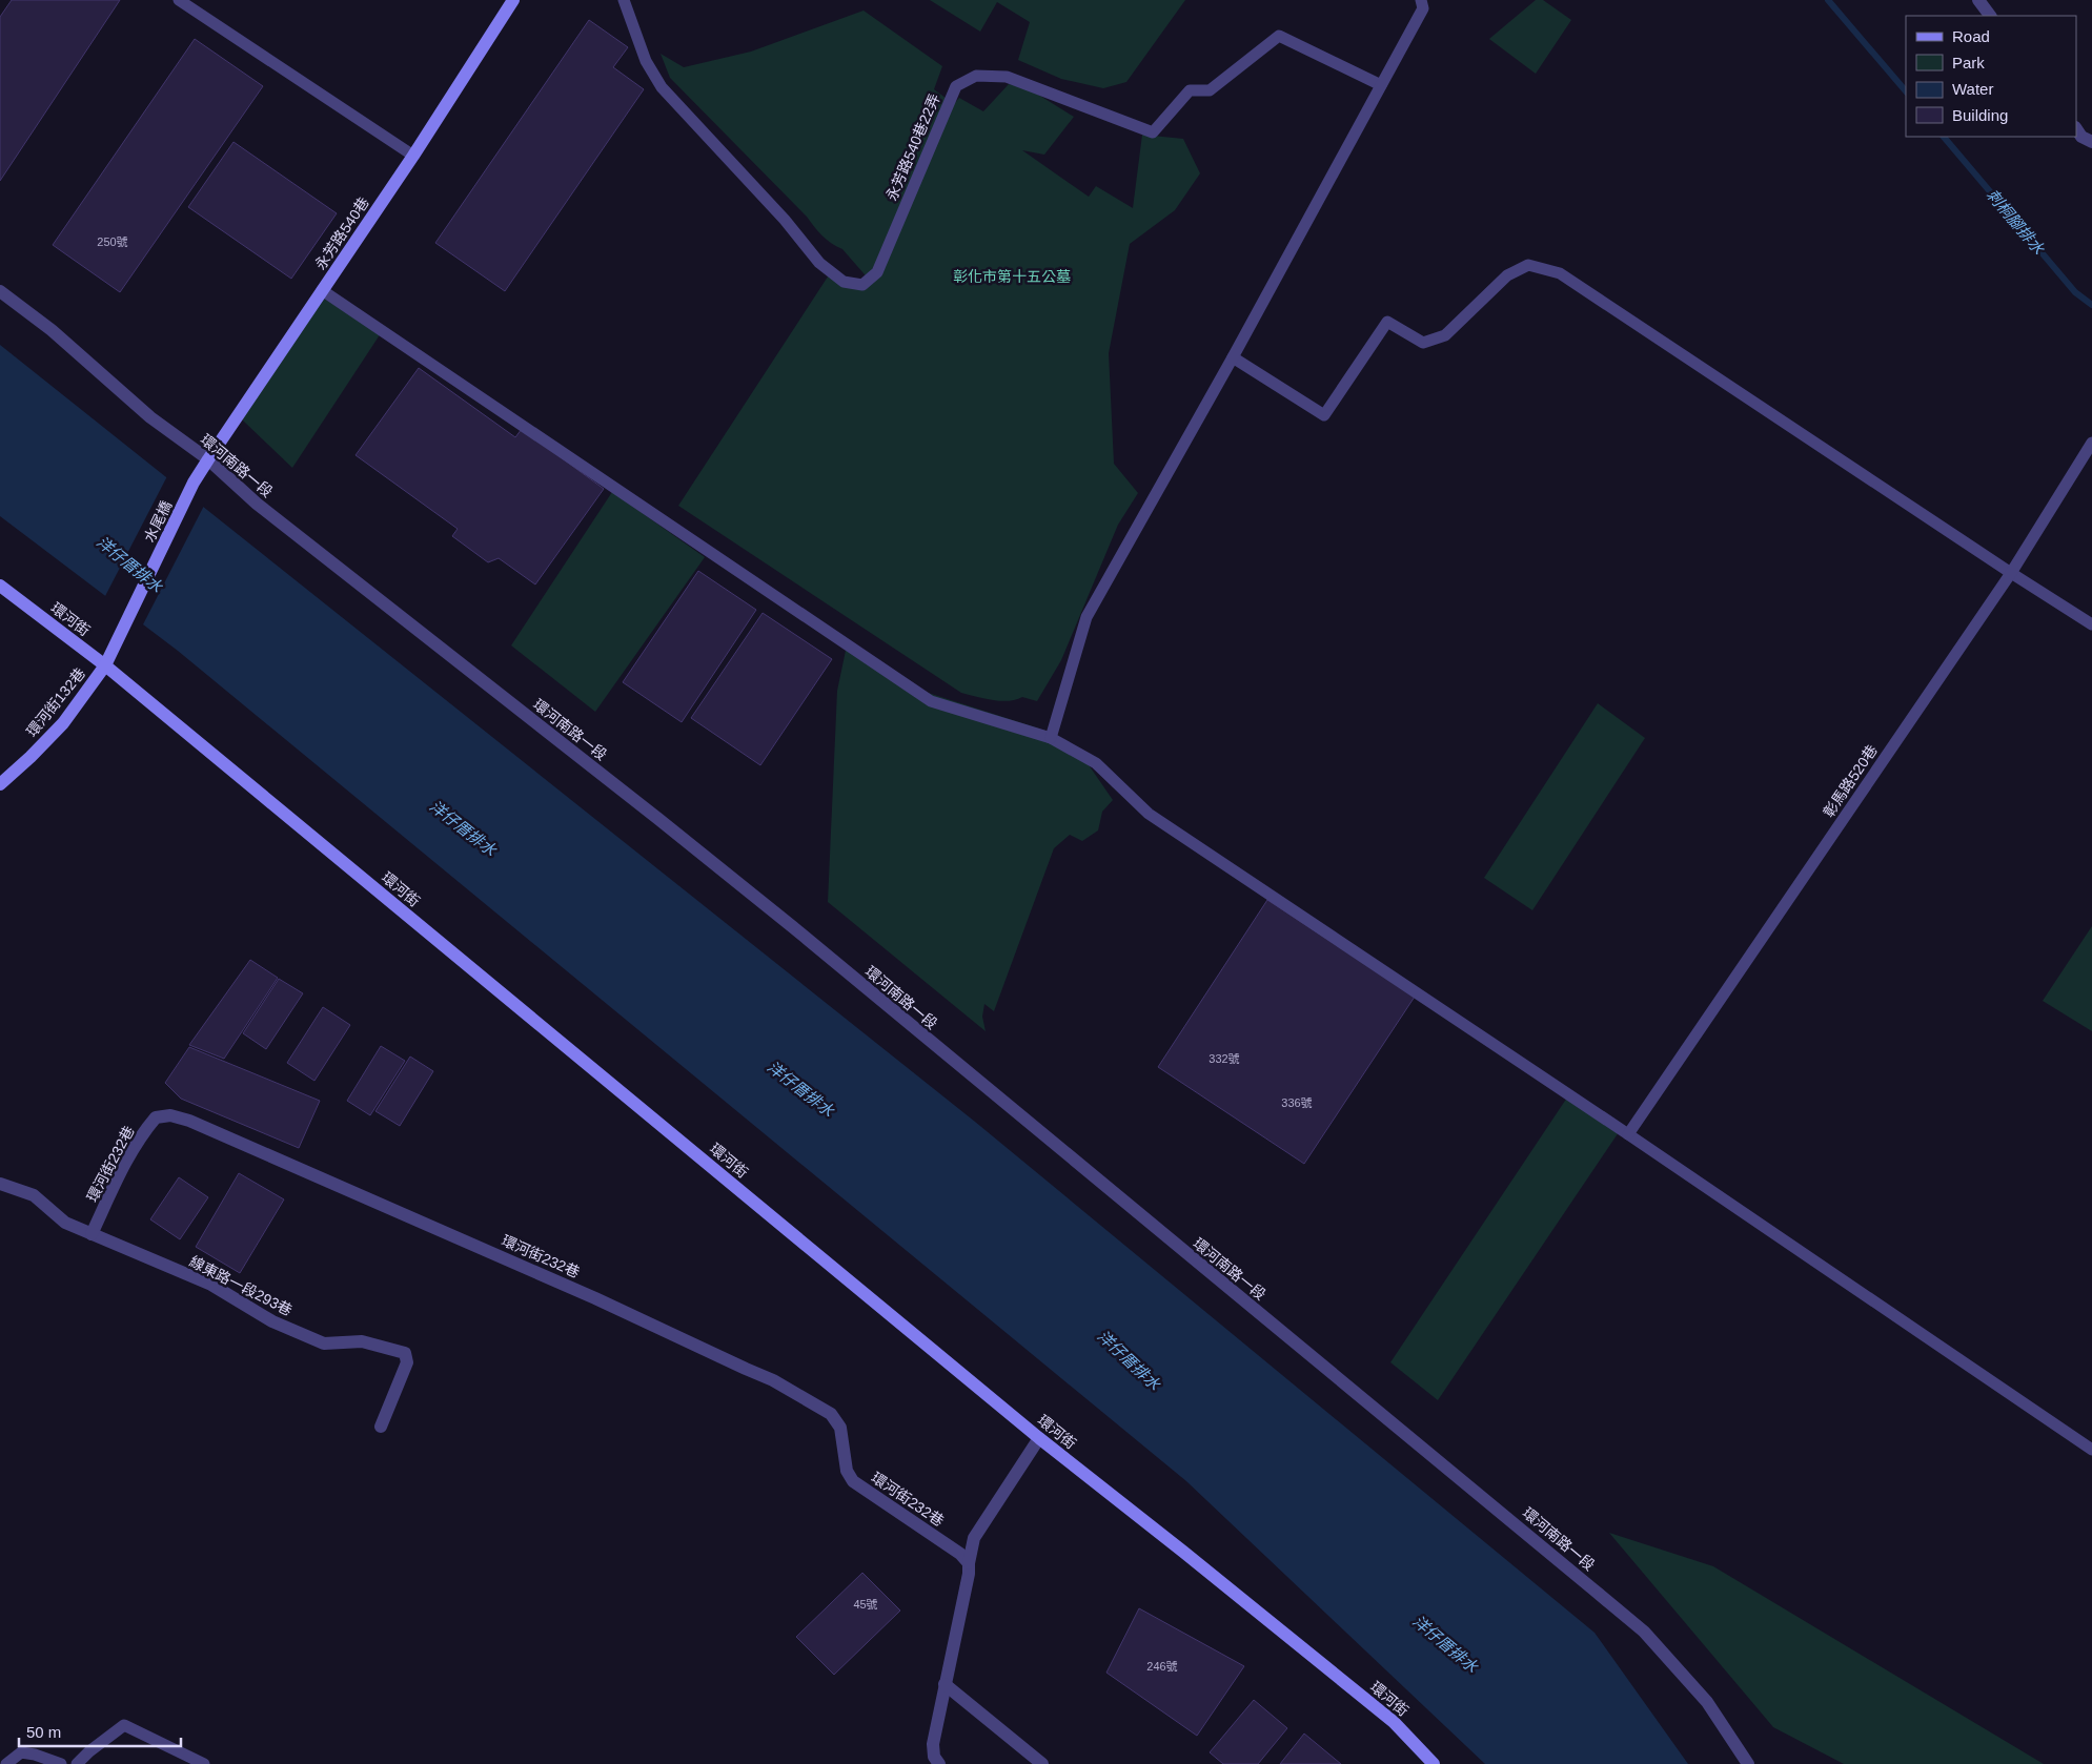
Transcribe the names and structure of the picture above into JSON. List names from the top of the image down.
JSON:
{
  "streets": {
    "street": [
      "永芳路540巷",
      "環河南路一段",
      "水尾橋",
      "環河街",
      "環河街132巷",
      "環河街232巷",
      "線東路一段293巷"
    ],
    "lane": ["永芳路540巷22弄", "彰馬路520巷"]
  },
  "crossings": [
    ["永芳路540巷", "環河南路一段"],
    ["永芳路540巷", "水尾橋"],
    ["水尾橋", "環河街132巷"],
    ["環河街", "環河街132巷"],
    ["環河街232巷", "線東路一段293巷"]
  ],
  "water": ["刺桐腳排水", "洋仔厝排水"],
  "parks": ["彰化市第十五公墓"],
  "house_numbers": [
    "250號",
    "332號",
    "336號",
    "45號",
    "246號"
  ],
  "legend": [
    "Road",
    "Park",
    "Water",
    "Building"
  ],
  "scale_bar": "50 m"
}
